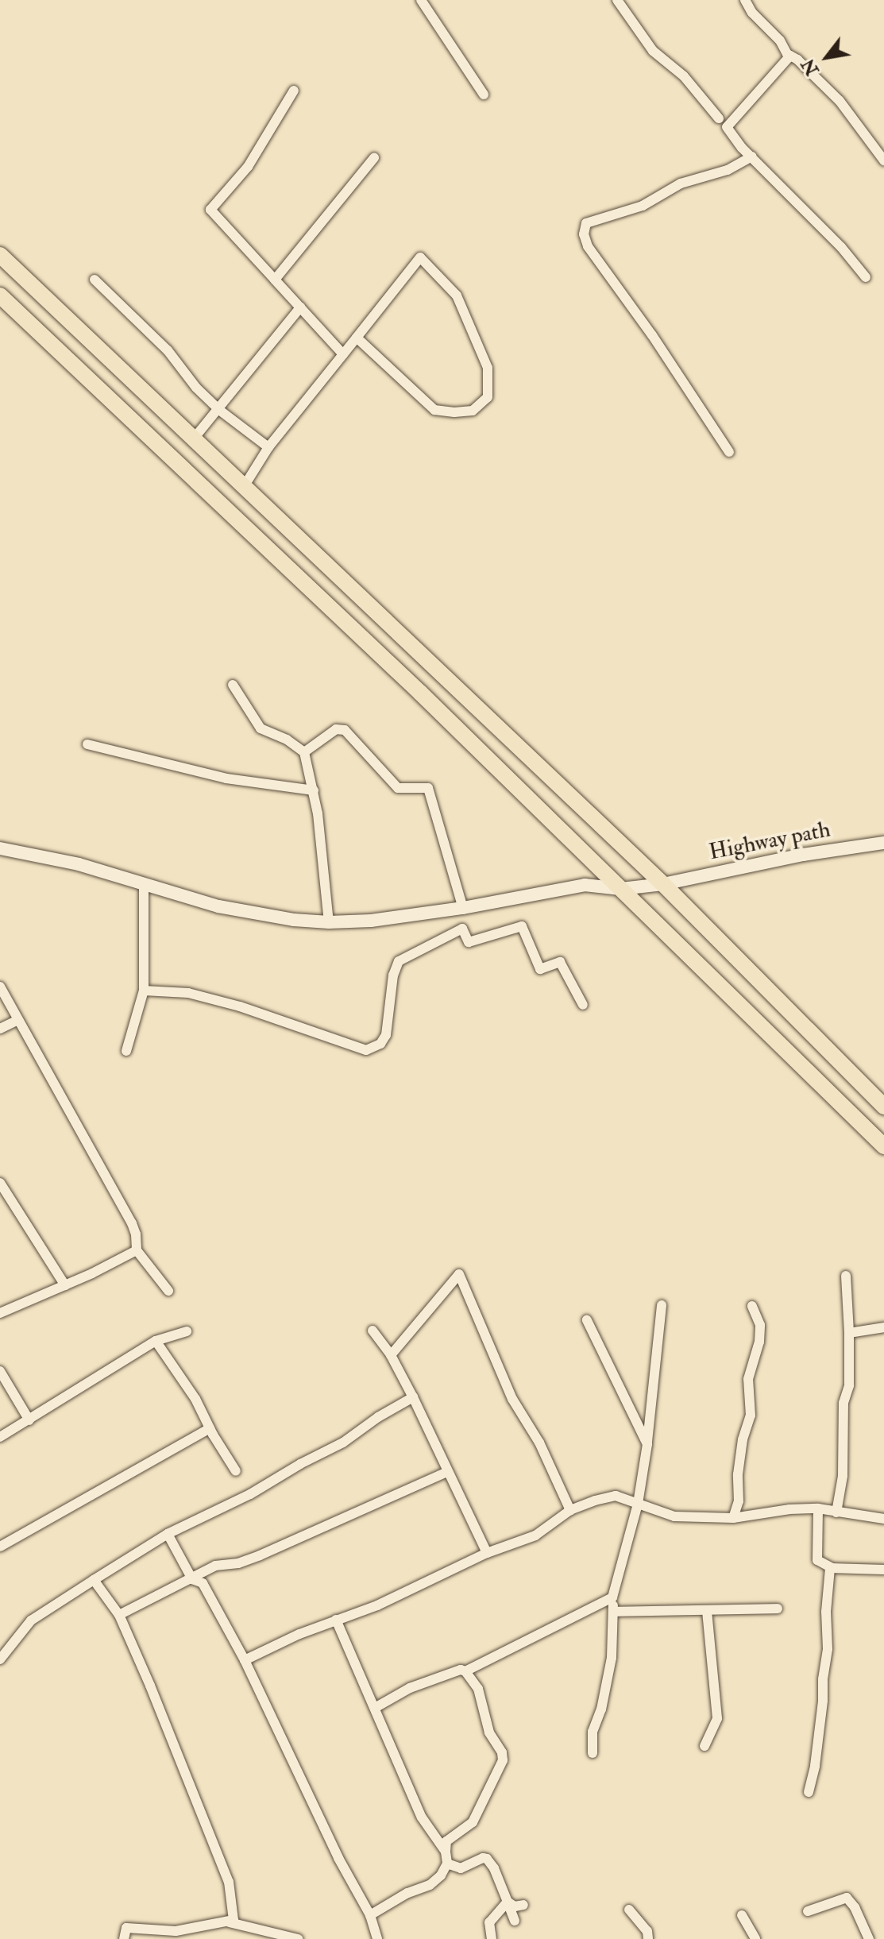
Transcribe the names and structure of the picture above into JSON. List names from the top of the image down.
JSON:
{
  "streets": {
    "street": ["Highway path"]
  },
  "north": "bottom left"
}
